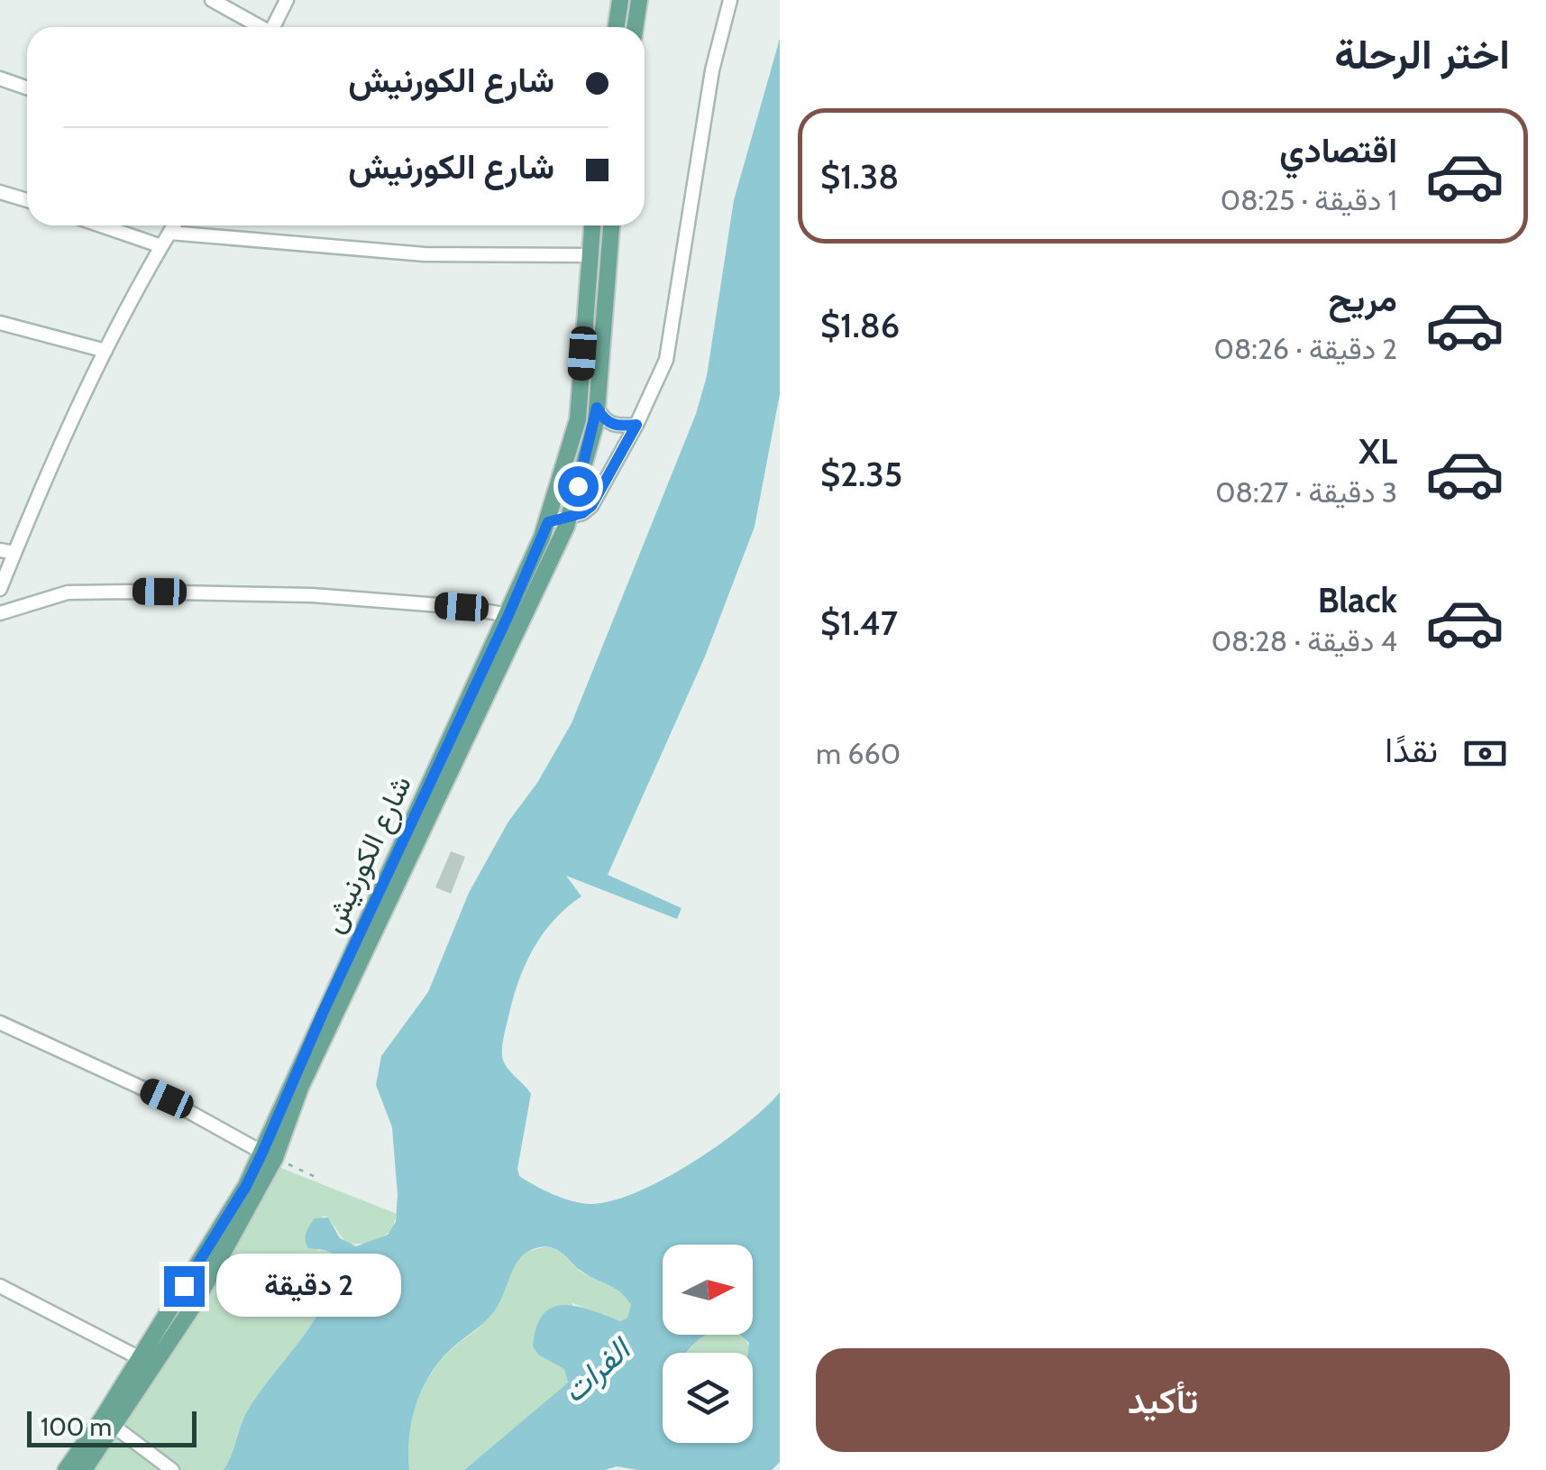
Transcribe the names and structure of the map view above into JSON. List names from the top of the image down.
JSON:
{
  "streets": {
    "main road": ["شارع الكورنيش"]
  },
  "water": ["الفرات"],
  "scale_bar": "100 m",
  "north": "right",
  "page": {
    "heading": "اختر الرحلة",
    "banner": ["شارع الكورنيش", "شارع الكورنيش"],
    "list": [
      {
        "name": "اقتصادي",
        "note": "1 دقيقة · 08:25",
        "value": "$1.38"
      },
      {
        "name": "مريح",
        "note": "2 دقيقة · 08:26",
        "value": "$1.86"
      },
      {
        "name": "XL",
        "note": "3 دقيقة · 08:27",
        "value": "$2.35"
      },
      {
        "name": "Black",
        "note": "4 دقيقة · 08:28",
        "value": "$1.47"
      }
    ],
    "pay": ["نقدًا", "660 m"],
    "bubble": "2 دقيقة",
    "buttons": "تأكيد",
    "scale": "100 m"
  }
}
